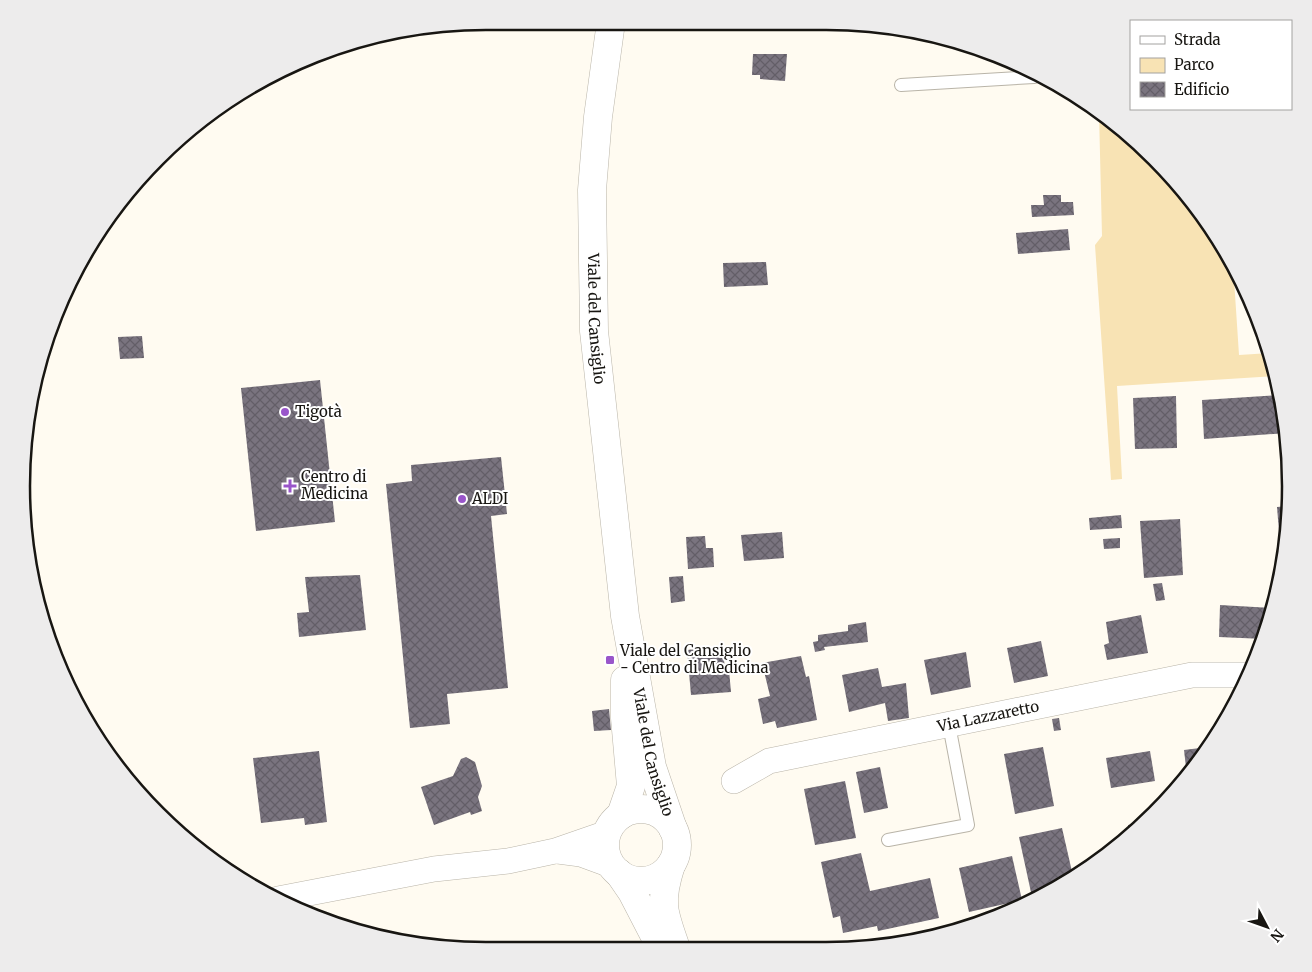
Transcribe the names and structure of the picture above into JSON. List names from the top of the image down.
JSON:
{
  "streets": {
    "main road": ["Viale del Cansiglio"],
    "street": ["Via Lazzaretto"]
  },
  "places": {
    "other": ["Tigotà", "ALDI"],
    "health": ["Centro di Medicina"],
    "transit": ["Viale del Cansiglio - Centro di Medicina"]
  },
  "legend": ["Strada", "Parco", "Edificio"],
  "north": "bottom right"
}
